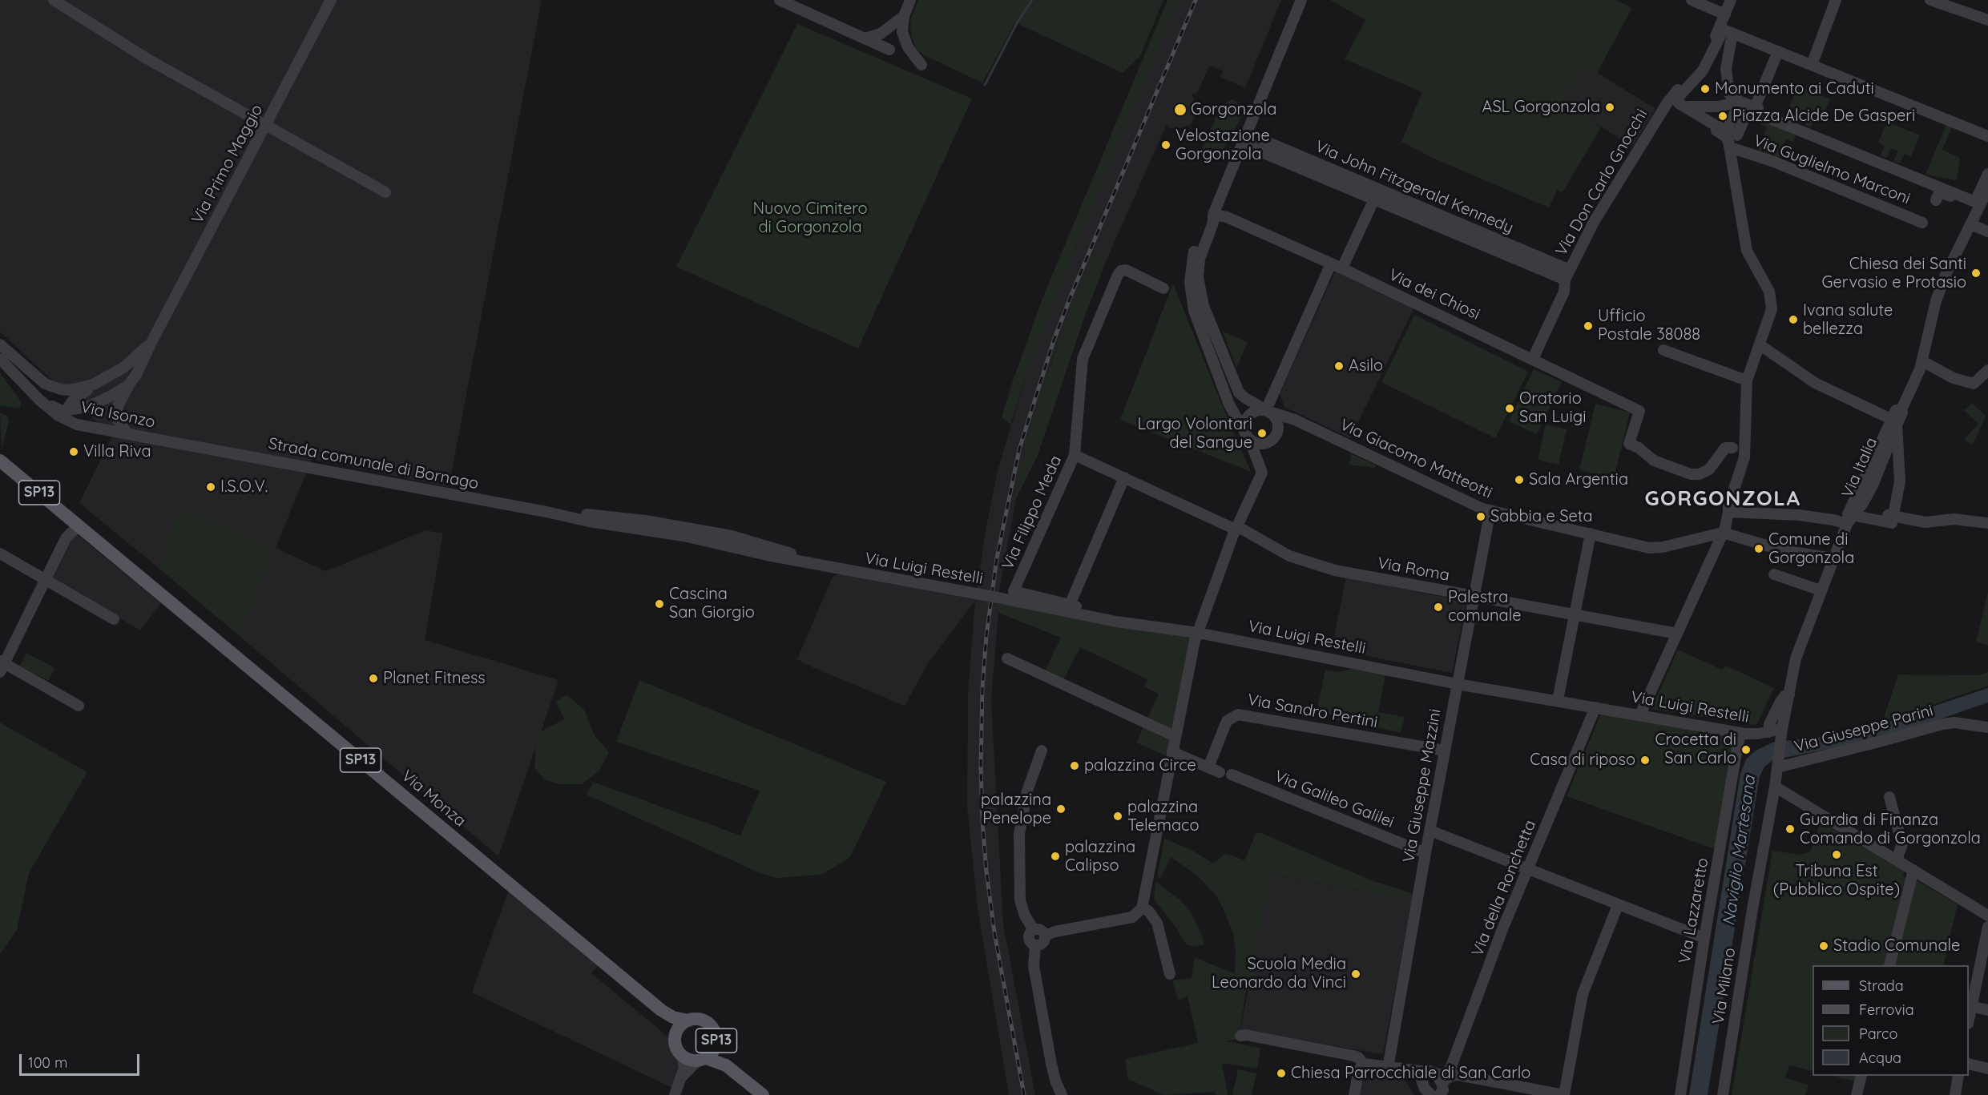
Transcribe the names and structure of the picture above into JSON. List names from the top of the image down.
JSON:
{
  "streets": {
    "main road": ["SP13", "Via Monza"],
    "street": [
      "Via Primo Maggio",
      "Via Guglielmo Marconi",
      "Via Don Carlo Gnocchi",
      "Via John Fitzgerald Kennedy",
      "Via dei Chiosi",
      "Via Isonzo",
      "Via Giacomo Matteotti",
      "Strada comunale di Bornago",
      "Via Italia",
      "Via Filippo Meda",
      "Via Luigi Restelli",
      "Via Roma",
      "Via Sandro Pertini",
      "Via Giuseppe Parini",
      "Via Giuseppe Mazzini",
      "Via Galileo Galilei",
      "Via della Ronchetta",
      "Via Lazzaretto",
      "Via Milano"
    ]
  },
  "crossings": [
    ["Via Primo Maggio", "Via Isonzo"],
    ["Via Don Carlo Gnocchi", "Via John Fitzgerald Kennedy"],
    ["Via Don Carlo Gnocchi", "Via dei Chiosi"],
    ["Via Isonzo", "Strada comunale di Bornago"],
    ["Via Giacomo Matteotti", "Via Giuseppe Mazzini"],
    ["Strada comunale di Bornago", "Via Luigi Restelli"],
    ["Via Italia", "Via Luigi Restelli"],
    ["Via Italia", "Via Giuseppe Parini"],
    ["Via Italia", "Via Milano"],
    ["SP13", "Via Monza"],
    ["Via Filippo Meda", "Via Roma"],
    ["Via Luigi Restelli", "Via Giuseppe Mazzini"],
    ["Via Luigi Restelli", "Via della Ronchetta"],
    ["Via Luigi Restelli", "Via Lazzaretto"],
    ["Via Roma", "Via Giuseppe Mazzini"],
    ["Via Sandro Pertini", "Via Giuseppe Mazzini"],
    ["Via Giuseppe Parini", "Via Milano"],
    ["Via Giuseppe Mazzini", "Via Galileo Galilei"]
  ],
  "districts": ["GORGONZOLA"],
  "water": ["Naviglio Martesana"],
  "parks": ["Nuovo Cimitero di Gorgonzola"],
  "places": [
    "Monumento ai Caduti",
    "ASL Gorgonzola",
    "Gorgonzola",
    "Piazza Alcide De Gasperi",
    "Velostazione Gorgonzola",
    "Chiesa dei Santi Gervasio e Protasio",
    "Ivana salute bellezza",
    "Ufficio Postale 38088",
    "Asilo",
    "Oratorio San Luigi",
    "Largo Volontari del Sangue",
    "Villa Riva",
    "Sala Argentia",
    "I.S.O.V.",
    "Sabbia e Seta",
    "Comune di Gorgonzola",
    "Cascina San Giorgio",
    "Palestra comunale",
    "Planet Fitness",
    "Crocetta di San Carlo",
    "Casa di riposo",
    "palazzina Circe",
    "palazzina Penelope",
    "palazzina Telemaco",
    "Guardia di Finanza Comando di Gorgonzola",
    "Tribuna Est (Pubblico Ospite)",
    "palazzina Calipso",
    "Stadio Comunale",
    "Scuola Media Leonardo da Vinci",
    "Chiesa Parrocchiale di San Carlo"
  ],
  "legend": [
    "Strada",
    "Ferrovia",
    "Parco",
    "Acqua"
  ],
  "scale_bar": "100 m"
}
